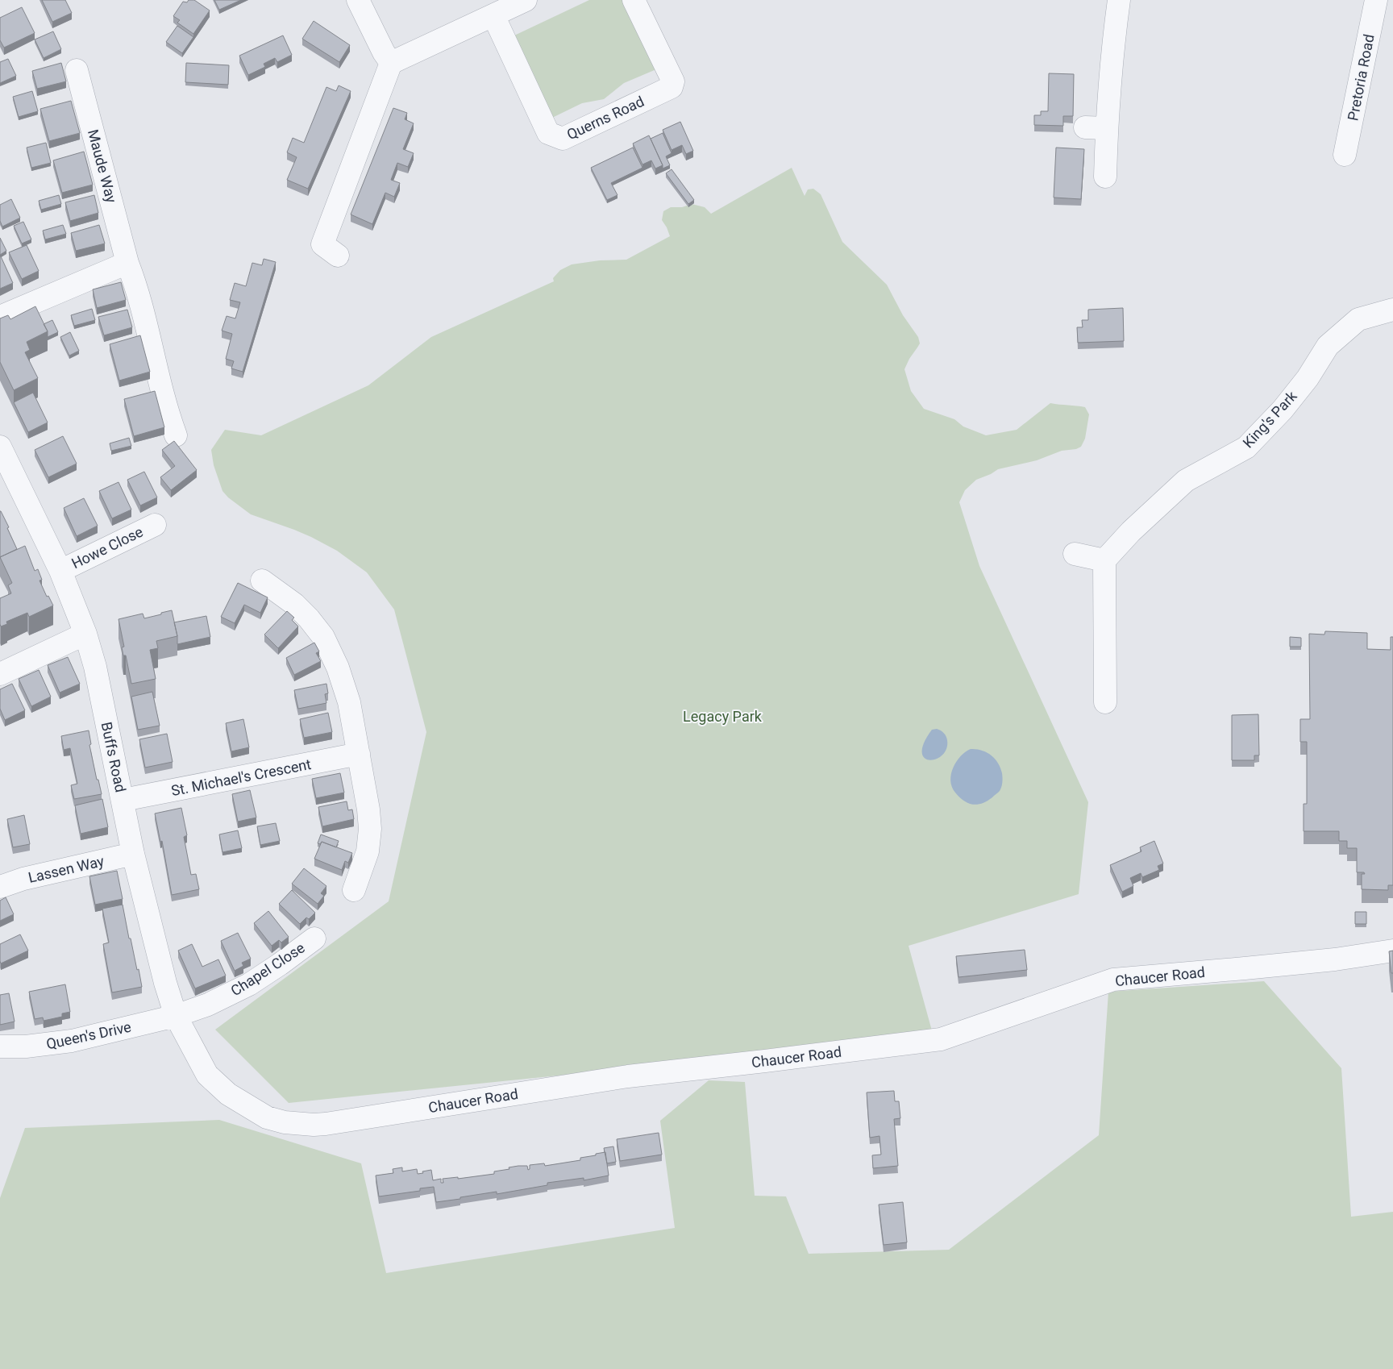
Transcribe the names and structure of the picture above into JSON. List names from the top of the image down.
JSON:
{
  "streets": {
    "street": [
      "Pretoria Road",
      "Querns Road",
      "Maude Way",
      "King's Park",
      "Howe Close",
      "Buffs Road",
      "St. Michael's Crescent",
      "Lassen Way",
      "Chapel Close",
      "Chaucer Road",
      "Queen's Drive"
    ]
  },
  "crossings": [
    ["Howe Close", "Buffs Road"],
    ["Buffs Road", "St. Michael's Crescent"],
    ["Buffs Road", "Lassen Way"],
    ["Buffs Road", "Chapel Close"],
    ["Buffs Road", "Chaucer Road"],
    ["Buffs Road", "Queen's Drive"],
    ["Chapel Close", "Queen's Drive"]
  ],
  "parks": ["Legacy Park"]
}
